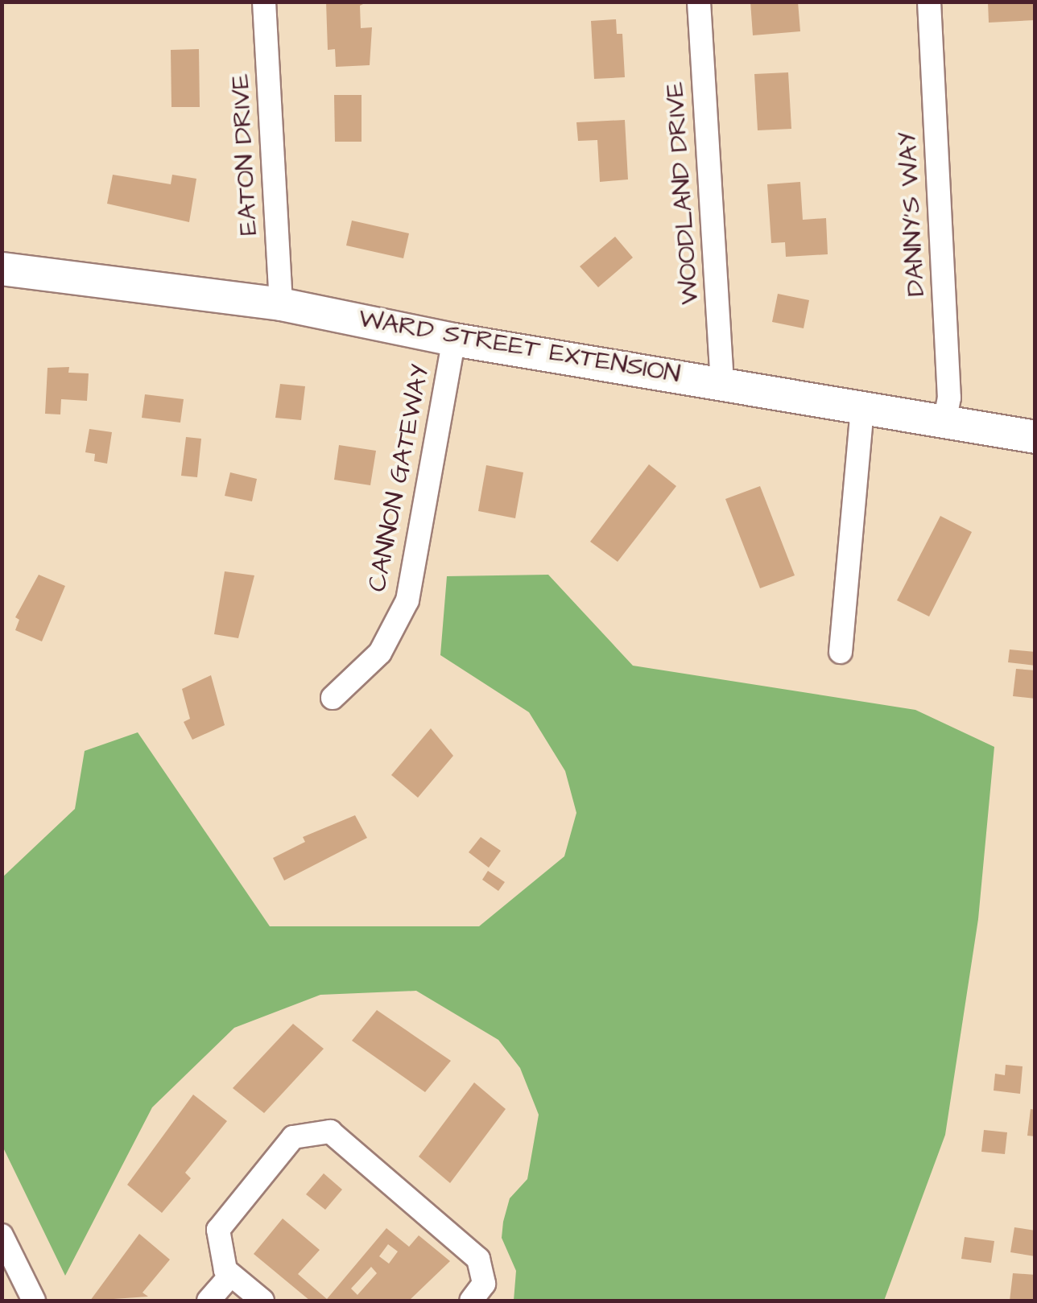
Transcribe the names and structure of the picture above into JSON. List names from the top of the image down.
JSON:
{
  "streets": {
    "street": [
      "EATON DRIVE",
      "WOODLAND DRIVE",
      "DANNY'S WAY",
      "WARD STREET EXTENSION",
      "CANNON GATEWAY"
    ]
  },
  "crossings": [
    ["EATON DRIVE", "WARD STREET EXTENSION"],
    ["WOODLAND DRIVE", "WARD STREET EXTENSION"],
    ["DANNY'S WAY", "WARD STREET EXTENSION"],
    ["WARD STREET EXTENSION", "CANNON GATEWAY"]
  ]
}
